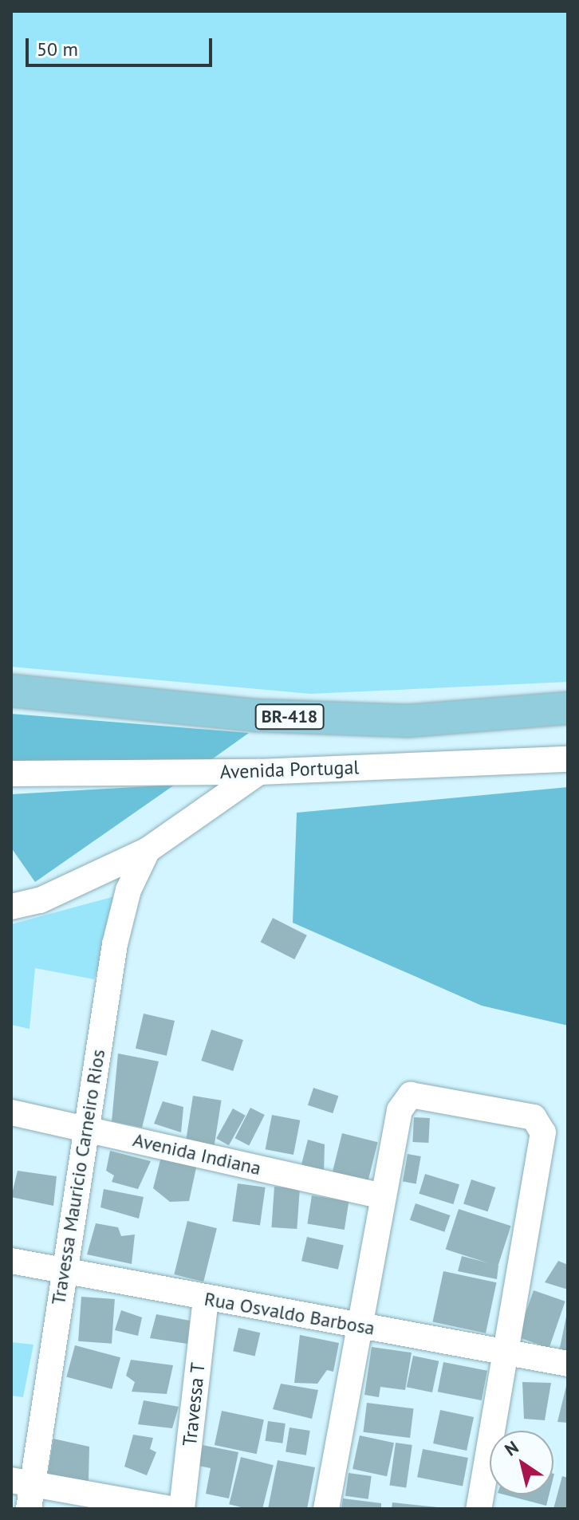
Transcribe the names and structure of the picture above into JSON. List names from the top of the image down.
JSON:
{
  "streets": {
    "main road": ["BR-418"],
    "street": [
      "Avenida Portugal",
      "Avenida Indiana",
      "Travessa Mauricio Carneiro Rios",
      "Rua Osvaldo Barbosa",
      "Travessa T"
    ]
  },
  "crossings": [
    ["Avenida Indiana", "Travessa Mauricio Carneiro Rios"],
    ["Travessa Mauricio Carneiro Rios", "Rua Osvaldo Barbosa"],
    ["Rua Osvaldo Barbosa", "Travessa T"]
  ],
  "scale_bar": "50 m",
  "north": "top left"
}
